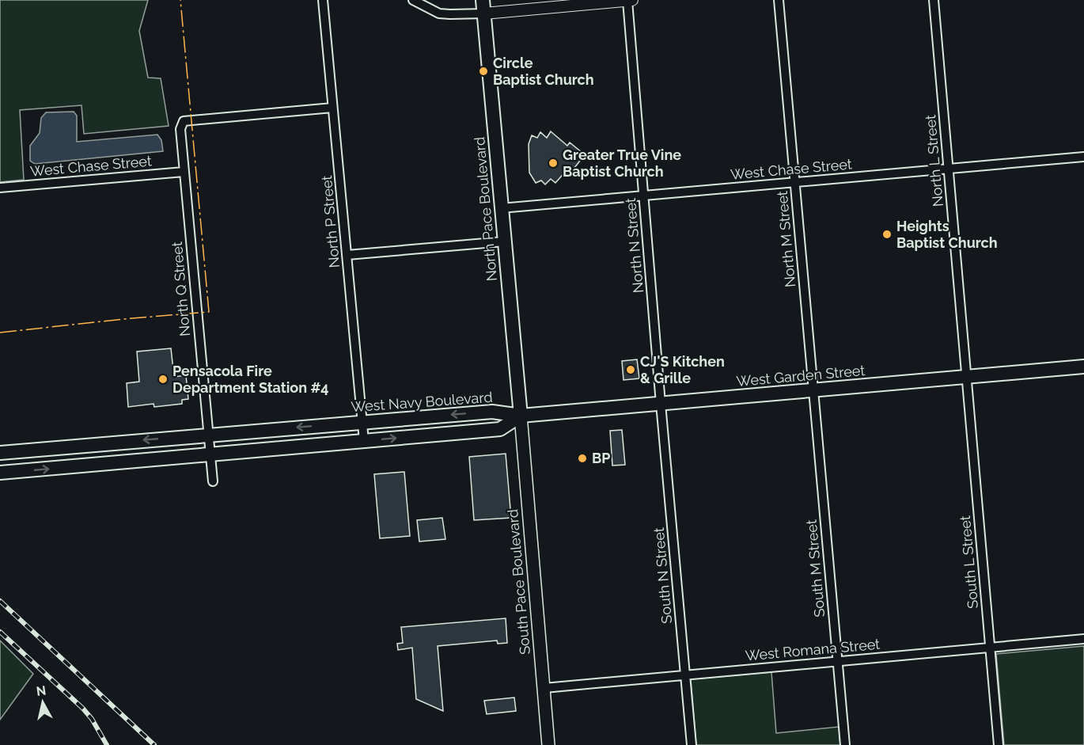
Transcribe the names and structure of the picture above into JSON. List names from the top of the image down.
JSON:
{
  "streets": {
    "main road": [
      "North Pace Boulevard",
      "West Garden Street",
      "West Navy Boulevard",
      "South Pace Boulevard"
    ],
    "street": [
      "North L Street",
      "West Chase Street",
      "North P Street",
      "North M Street",
      "North N Street",
      "North Q Street",
      "South L Street",
      "South M Street",
      "South N Street",
      "West Romana Street"
    ]
  },
  "crossings": [
    ["North L Street", "West Chase Street"],
    ["North L Street", "West Garden Street"],
    ["North L Street", "South L Street"],
    ["West Chase Street", "North Pace Boulevard"],
    ["West Chase Street", "North M Street"],
    ["West Chase Street", "North N Street"],
    ["West Chase Street", "North Q Street"],
    ["North Pace Boulevard", "West Garden Street"],
    ["North Pace Boulevard", "West Navy Boulevard"],
    ["North Pace Boulevard", "South Pace Boulevard"],
    ["North P Street", "North Q Street"],
    ["North P Street", "West Navy Boulevard"],
    ["North M Street", "West Garden Street"],
    ["North M Street", "South M Street"],
    ["North N Street", "West Garden Street"],
    ["North N Street", "South N Street"],
    ["North Q Street", "West Navy Boulevard"],
    ["West Garden Street", "West Navy Boulevard"],
    ["West Garden Street", "South L Street"],
    ["West Garden Street", "South M Street"],
    ["West Garden Street", "South N Street"],
    ["West Garden Street", "South Pace Boulevard"],
    ["West Navy Boulevard", "South Pace Boulevard"],
    ["South L Street", "West Romana Street"],
    ["South M Street", "West Romana Street"],
    ["South N Street", "West Romana Street"],
    ["South Pace Boulevard", "West Romana Street"]
  ],
  "places": [
    "Circle Baptist Church",
    "Greater True Vine Baptist Church",
    "Heights Baptist Church",
    "CJ'S Kitchen & Grille",
    "Pensacola Fire Department Station #4",
    "BP"
  ],
  "north": "top"
}
